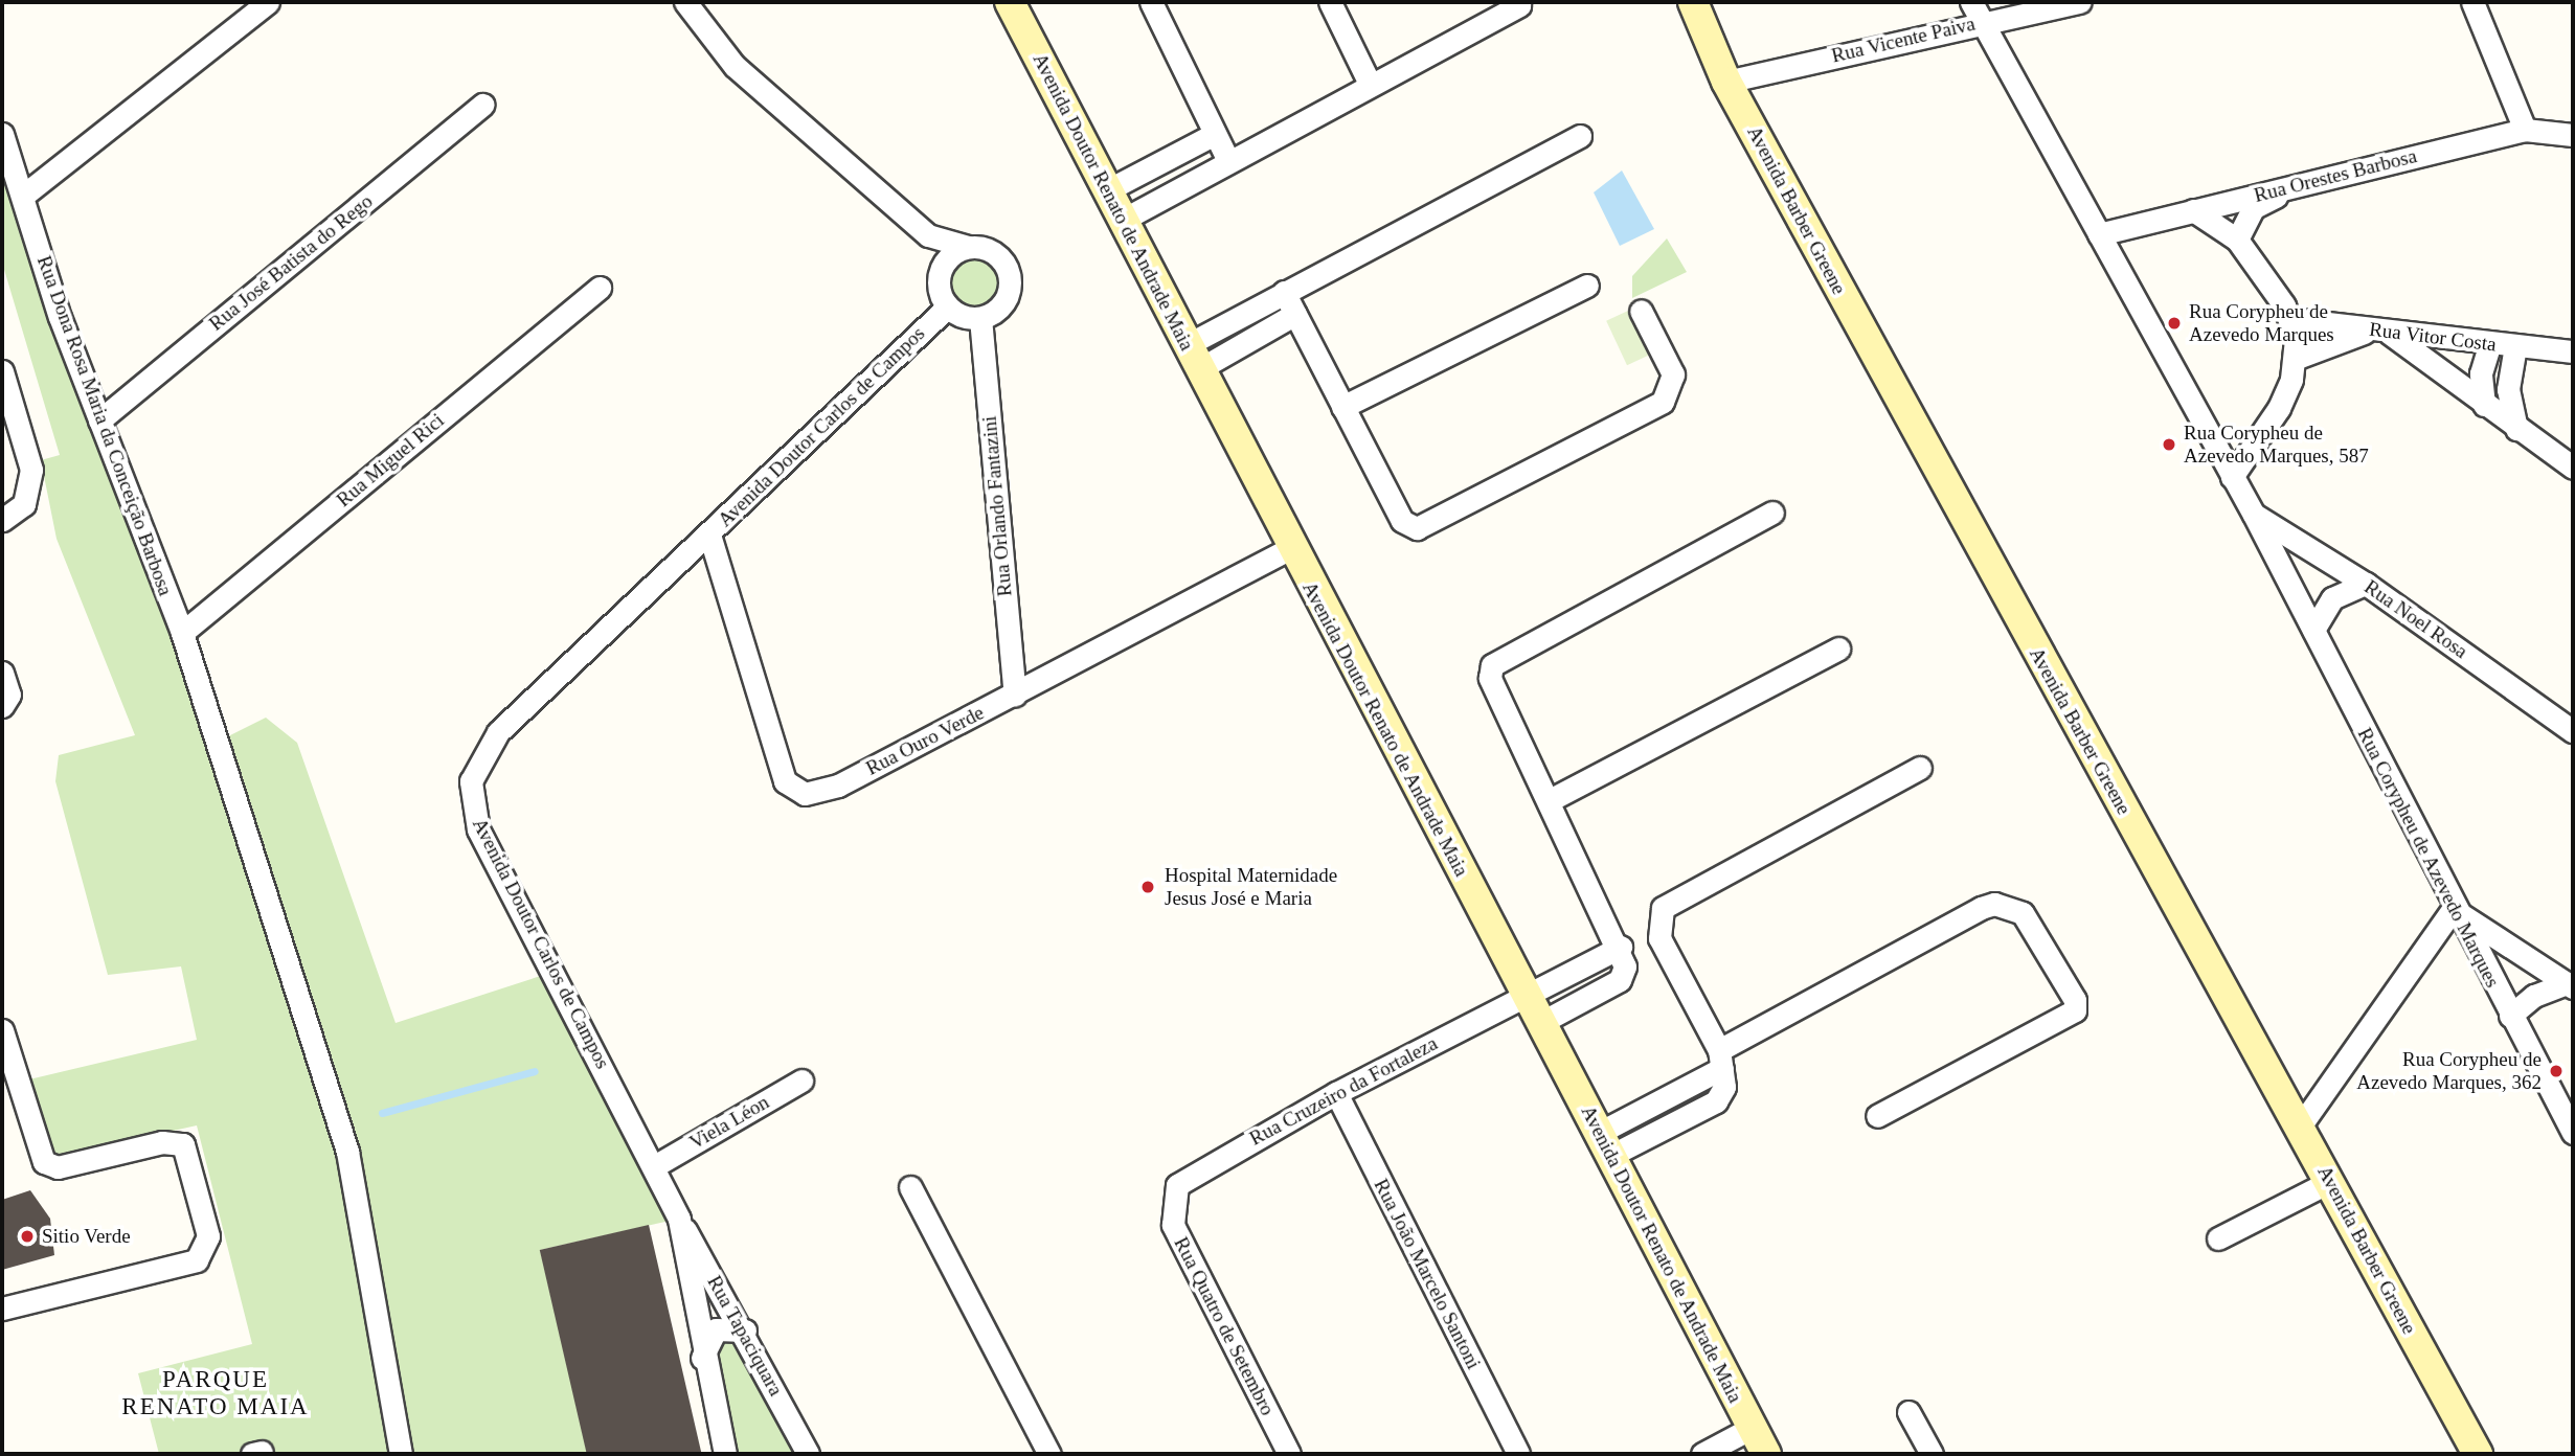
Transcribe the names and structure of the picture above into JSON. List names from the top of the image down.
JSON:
{
  "streets": {
    "street": [
      "Rua Vicente Paiva",
      "Rua Orestes Barbosa",
      "Avenida Doutor Renato de Andrade Maia",
      "Avenida Barber Greene",
      "Rua José Batista do Rego",
      "Rua Vitor Costa",
      "Rua Dona Rosa Maria da Conceição Barbosa",
      "Avenida Doutor Carlos de Campos",
      "Rua Miguel Rici",
      "Rua Orlando Fantazini",
      "Rua Noel Rosa",
      "Rua Ouro Verde",
      "Rua Corypheu de Azevedo Marques",
      "Rua Cruzeiro da Fortaleza",
      "Viela Léon",
      "Rua João Marcelo Santoni",
      "Rua Quatro de Setembro",
      "Rua Tapaciquara"
    ]
  },
  "crossings": [
    ["Rua Vicente Paiva", "Avenida Barber Greene"],
    ["Rua Vicente Paiva", "Rua Corypheu de Azevedo Marques"],
    ["Rua Orestes Barbosa", "Rua Corypheu de Azevedo Marques"],
    ["Avenida Doutor Renato de Andrade Maia", "Rua Ouro Verde"],
    ["Avenida Doutor Renato de Andrade Maia", "Rua Cruzeiro da Fortaleza"],
    ["Rua José Batista do Rego", "Rua Dona Rosa Maria da Conceição Barbosa"],
    ["Rua Dona Rosa Maria da Conceição Barbosa", "Rua Miguel Rici"],
    ["Avenida Doutor Carlos de Campos", "Rua Orlando Fantazini"],
    ["Avenida Doutor Carlos de Campos", "Rua Ouro Verde"],
    ["Avenida Doutor Carlos de Campos", "Viela Léon"],
    ["Avenida Doutor Carlos de Campos", "Rua Tapaciquara"],
    ["Rua Orlando Fantazini", "Rua Ouro Verde"],
    ["Rua Noel Rosa", "Rua Corypheu de Azevedo Marques"],
    ["Rua Cruzeiro da Fortaleza", "Rua João Marcelo Santoni"],
    ["Rua Cruzeiro da Fortaleza", "Rua Quatro de Setembro"]
  ],
  "districts": ["PARQUE RENATO MAIA"],
  "places": [
    "Rua Corypheu de Azevedo Marques",
    "Rua Corypheu de Azevedo Marques, 587",
    "Hospital Maternidade Jesus José e Maria",
    "Rua Corypheu de Azevedo Marques, 362",
    "Sitio Verde"
  ]
}
